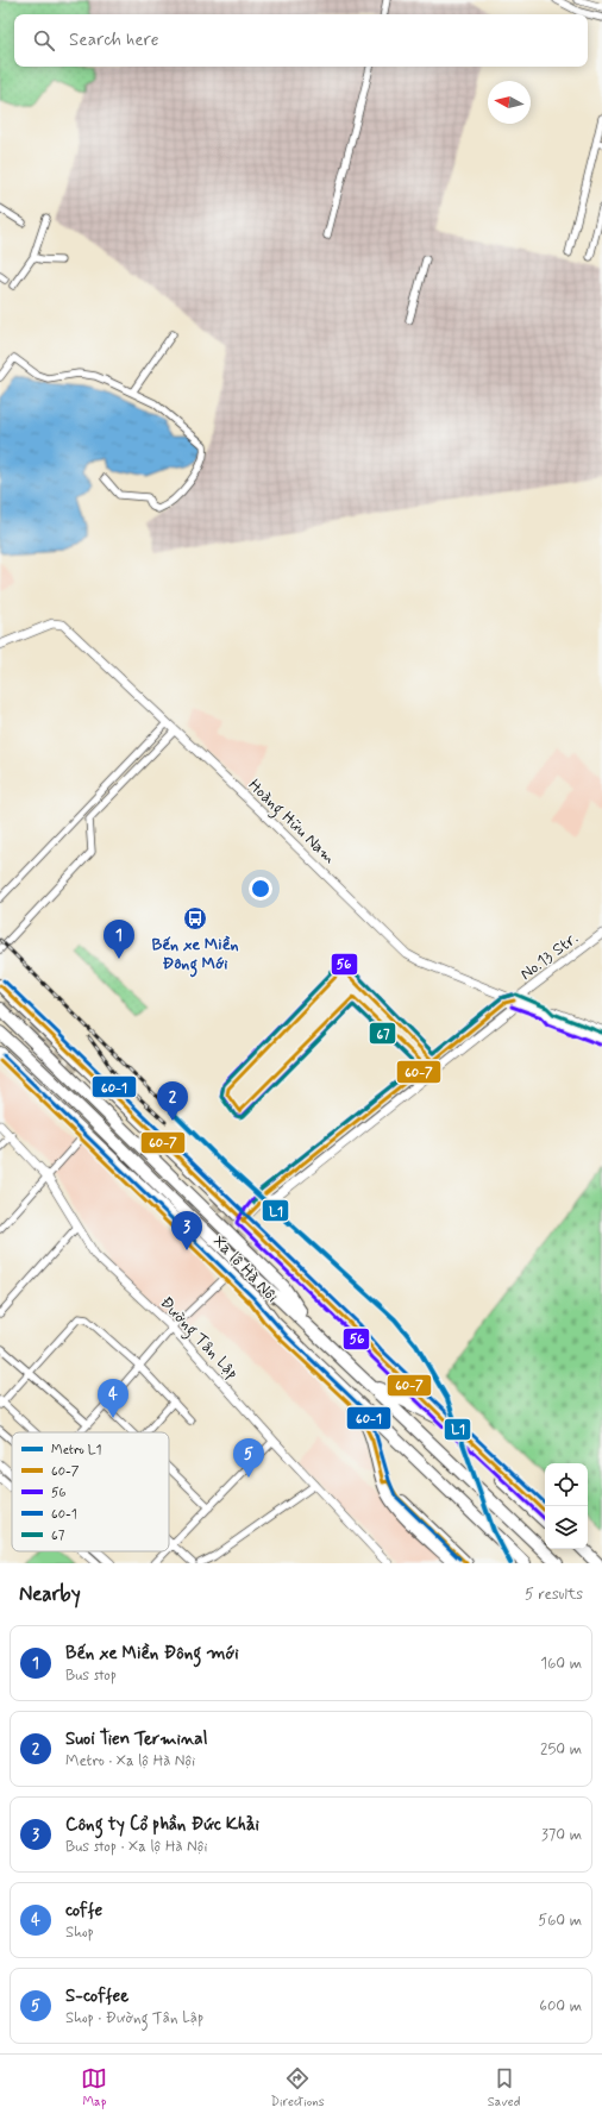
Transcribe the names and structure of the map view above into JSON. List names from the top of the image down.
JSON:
{
  "streets": {
    "highway": ["Xa lộ Hà Nội"],
    "street": ["No.13 Str.", "Đường Tân Lập"]
  },
  "places": {
    "bus stop": ["Bến xe Miền Đông Mới"]
  },
  "lines": [
    "transit line 56",
    "transit line 67",
    "transit line 60-7",
    "transit line 60-1",
    "metro line L1"
  ],
  "legend": [
    "Metro L1",
    "60-7",
    "56",
    "60-1",
    "67"
  ],
  "north": "left",
  "page": {
    "search": "Search here",
    "pins": [
      "1",
      "2",
      "3",
      "4",
      "5"
    ],
    "heading": ["Nearby", "5 results"],
    "list": [
      {
        "mark": "1",
        "name": "Bến xe Miền Đông mới",
        "note": "Bus stop",
        "value": "160 m"
      },
      {
        "mark": "2",
        "name": "Suoi Tien Terminal",
        "note": "Metro · Xa lộ Hà Nội",
        "value": "250 m"
      },
      {
        "mark": "3",
        "name": "Công ty Cổ phần Đức Khải",
        "note": "Bus stop · Xa lộ Hà Nội",
        "value": "370 m"
      },
      {
        "mark": "4",
        "name": "coffe",
        "note": "Shop",
        "value": "560 m"
      },
      {
        "mark": "5",
        "name": "S-coffee",
        "note": "Shop · Đường Tân Lập",
        "value": "600 m"
      }
    ],
    "nav": ["Map", "Directions", "Saved"]
  }
}
